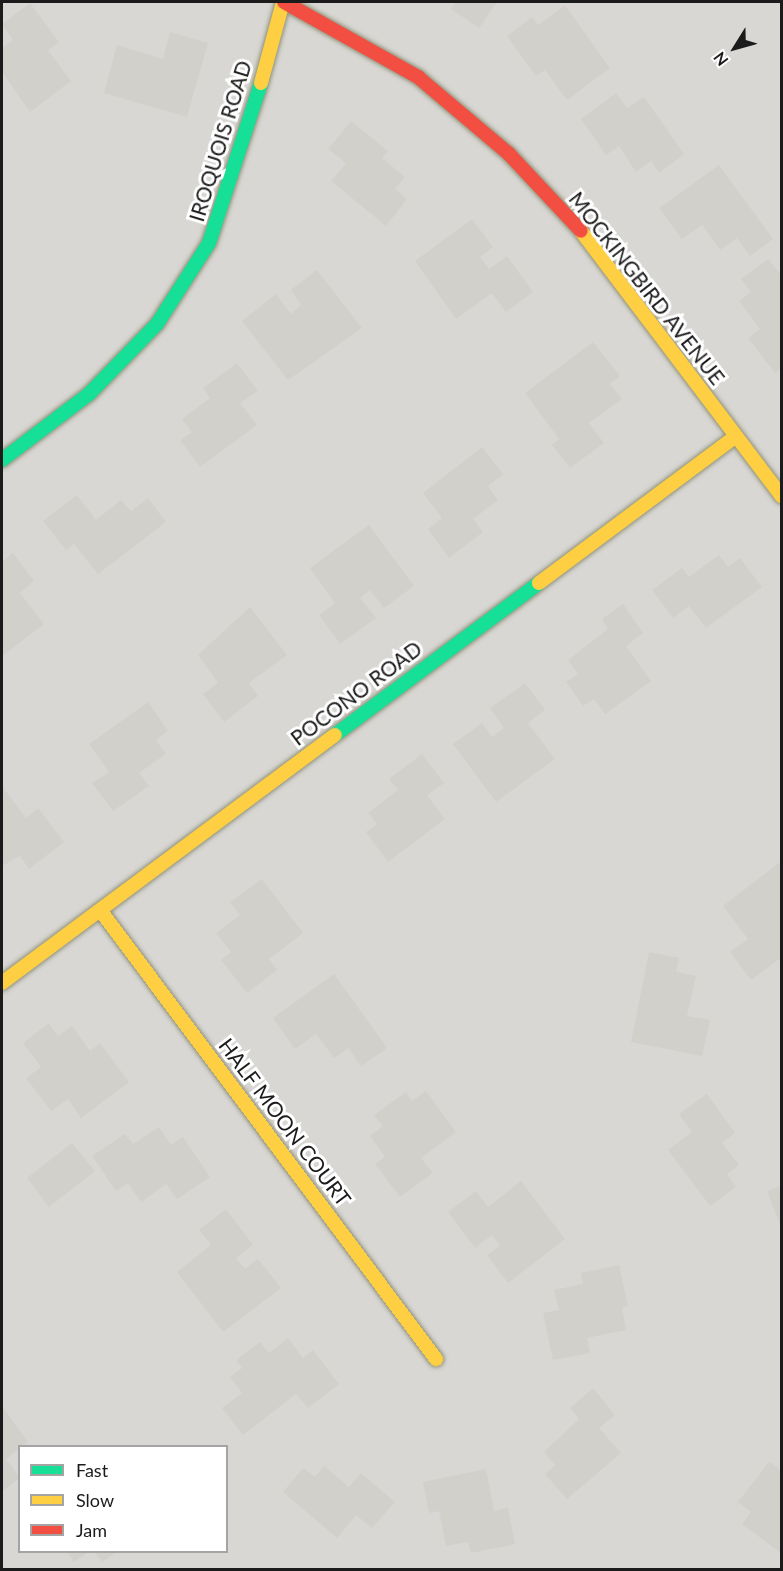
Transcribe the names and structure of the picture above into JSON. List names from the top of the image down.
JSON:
{
  "streets": {
    "street": [
      "IROQUOIS ROAD",
      "MOCKINGBIRD AVENUE",
      "POCONO ROAD",
      "HALF MOON COURT"
    ]
  },
  "crossings": [
    ["IROQUOIS ROAD", "MOCKINGBIRD AVENUE"],
    ["MOCKINGBIRD AVENUE", "POCONO ROAD"],
    ["POCONO ROAD", "HALF MOON COURT"]
  ],
  "legend": ["Fast", "Slow", "Jam"],
  "north": "bottom left"
}
